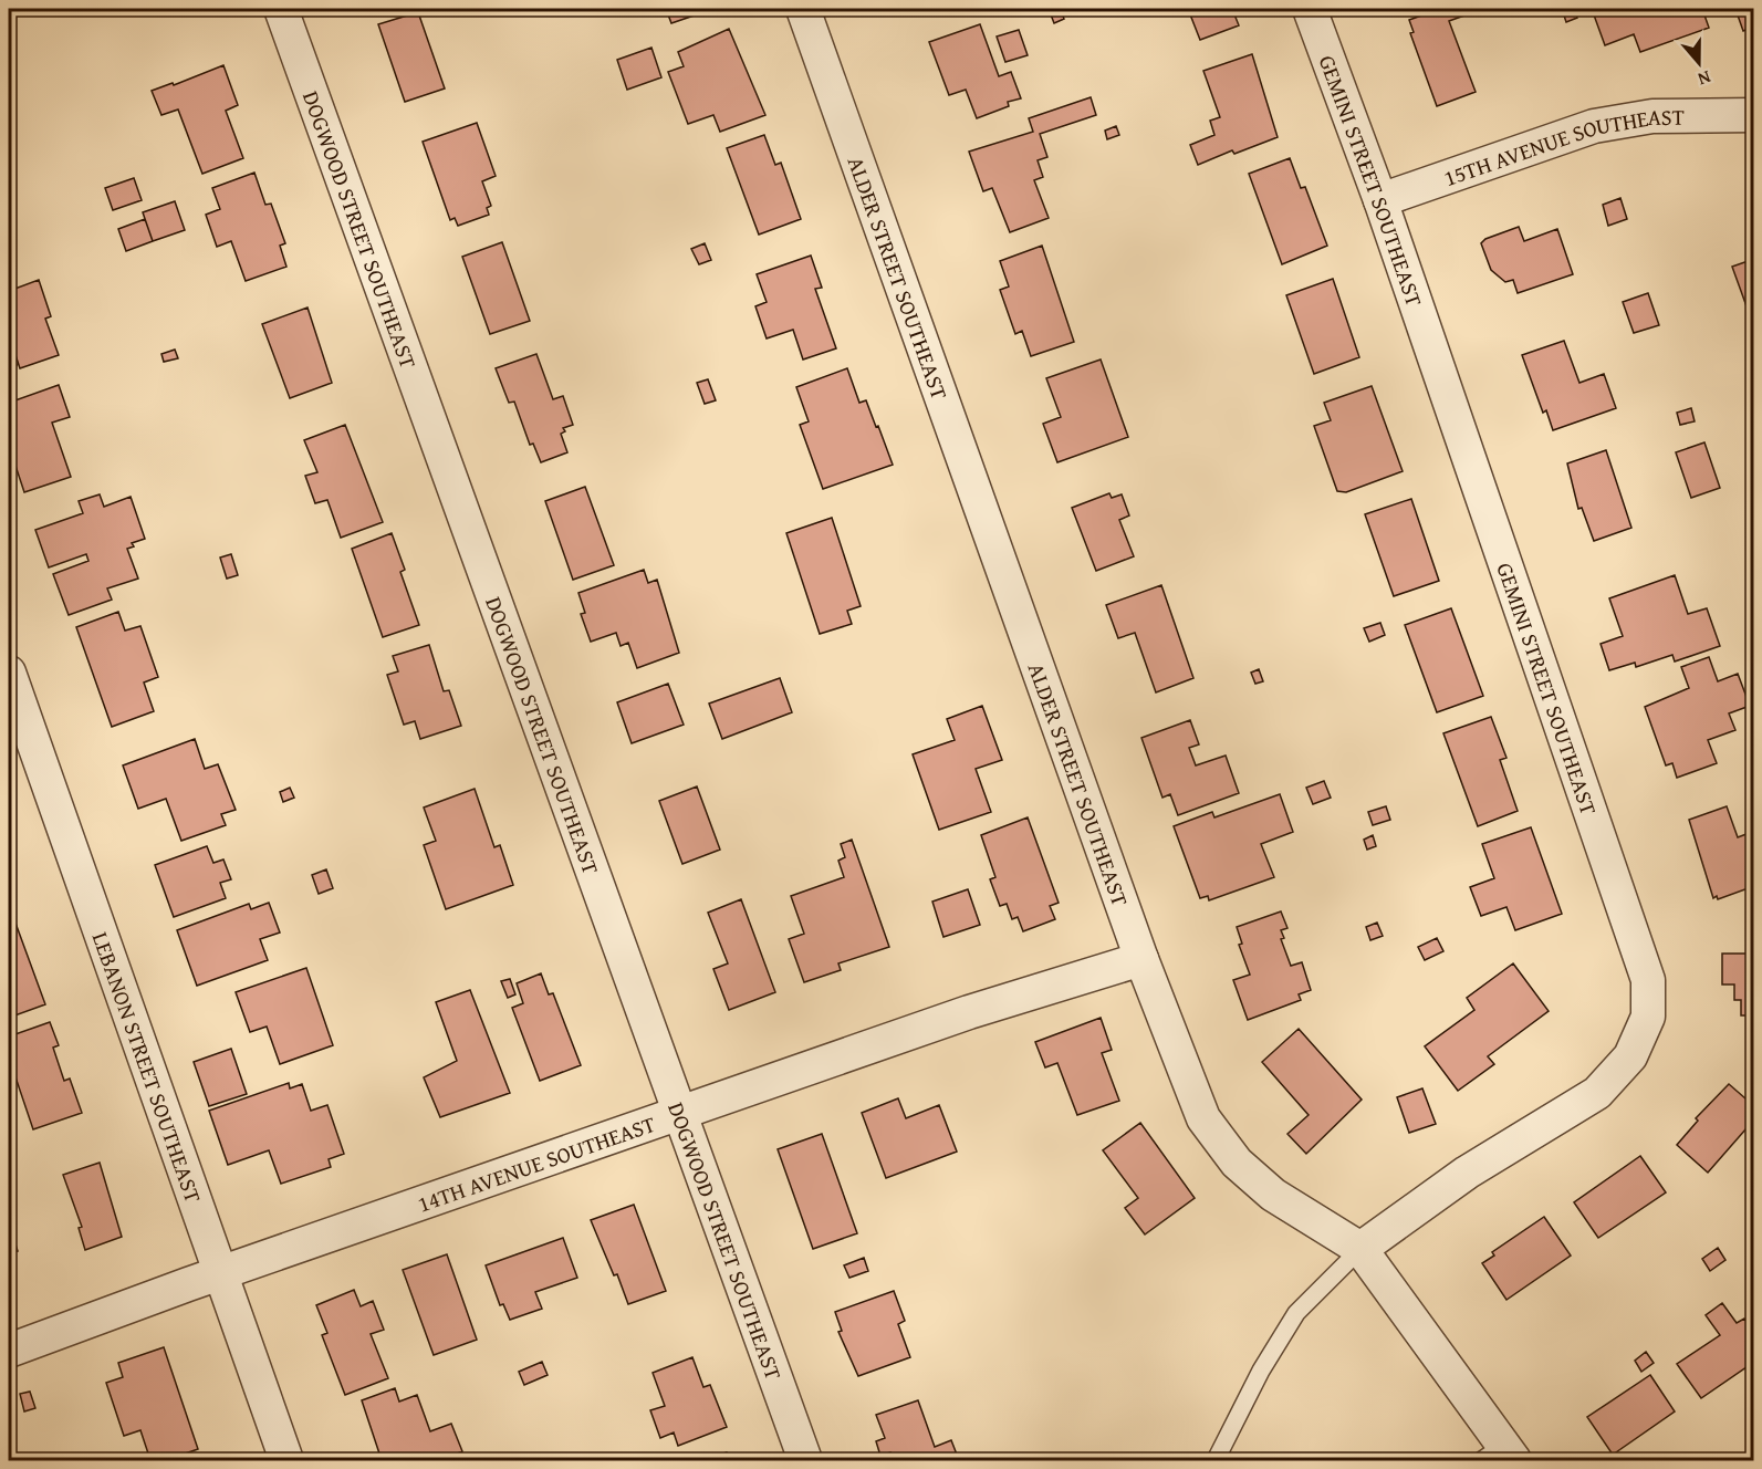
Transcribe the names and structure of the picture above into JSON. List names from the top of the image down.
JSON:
{
  "streets": {
    "street": [
      "15TH AVENUE SOUTHEAST",
      "GEMINI STREET SOUTHEAST",
      "DOGWOOD STREET SOUTHEAST",
      "ALDER STREET SOUTHEAST",
      "LEBANON STREET SOUTHEAST",
      "14TH AVENUE SOUTHEAST"
    ]
  },
  "crossings": [
    ["15TH AVENUE SOUTHEAST", "GEMINI STREET SOUTHEAST"],
    ["GEMINI STREET SOUTHEAST", "ALDER STREET SOUTHEAST"],
    ["DOGWOOD STREET SOUTHEAST", "14TH AVENUE SOUTHEAST"],
    ["ALDER STREET SOUTHEAST", "14TH AVENUE SOUTHEAST"],
    ["LEBANON STREET SOUTHEAST", "14TH AVENUE SOUTHEAST"]
  ],
  "north": "bottom"
}
